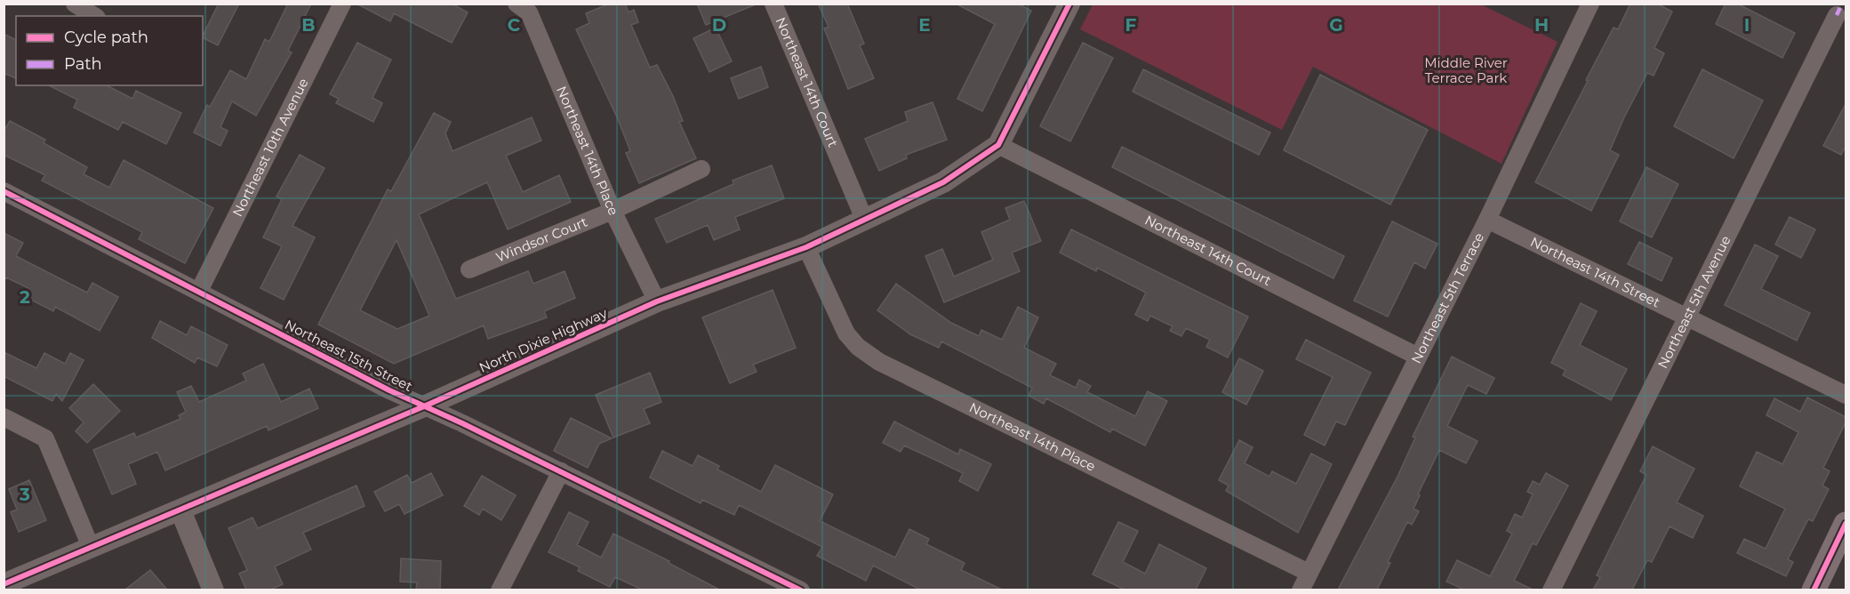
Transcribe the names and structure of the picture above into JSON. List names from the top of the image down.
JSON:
{
  "streets": {
    "street": [
      "Northeast 14th Court",
      "Northeast 10th Avenue",
      "Northeast 14th Place",
      "Windsor Court",
      "Northeast 14th Street",
      "Northeast 5th Terrace",
      "Northeast 5th Avenue",
      "North Dixie Highway",
      "Northeast 15th Street"
    ]
  },
  "crossings": [
    ["Northeast 14th Court", "Northeast 5th Terrace"],
    ["Northeast 14th Court", "North Dixie Highway"],
    ["Northeast 10th Avenue", "Northeast 15th Street"],
    ["Northeast 14th Place", "Windsor Court"],
    ["Northeast 14th Place", "Northeast 5th Terrace"],
    ["Northeast 14th Place", "North Dixie Highway"],
    ["Northeast 14th Street", "Northeast 5th Terrace"],
    ["Northeast 14th Street", "Northeast 5th Avenue"],
    ["North Dixie Highway", "Northeast 15th Street"]
  ],
  "parks": ["Middle River Terrace Park"],
  "legend": ["Cycle path", "Path"],
  "grid": {
    "columns": [
      "B",
      "C",
      "D",
      "E",
      "F",
      "G",
      "H",
      "I"
    ],
    "rows": ["2", "3"]
  }
}
